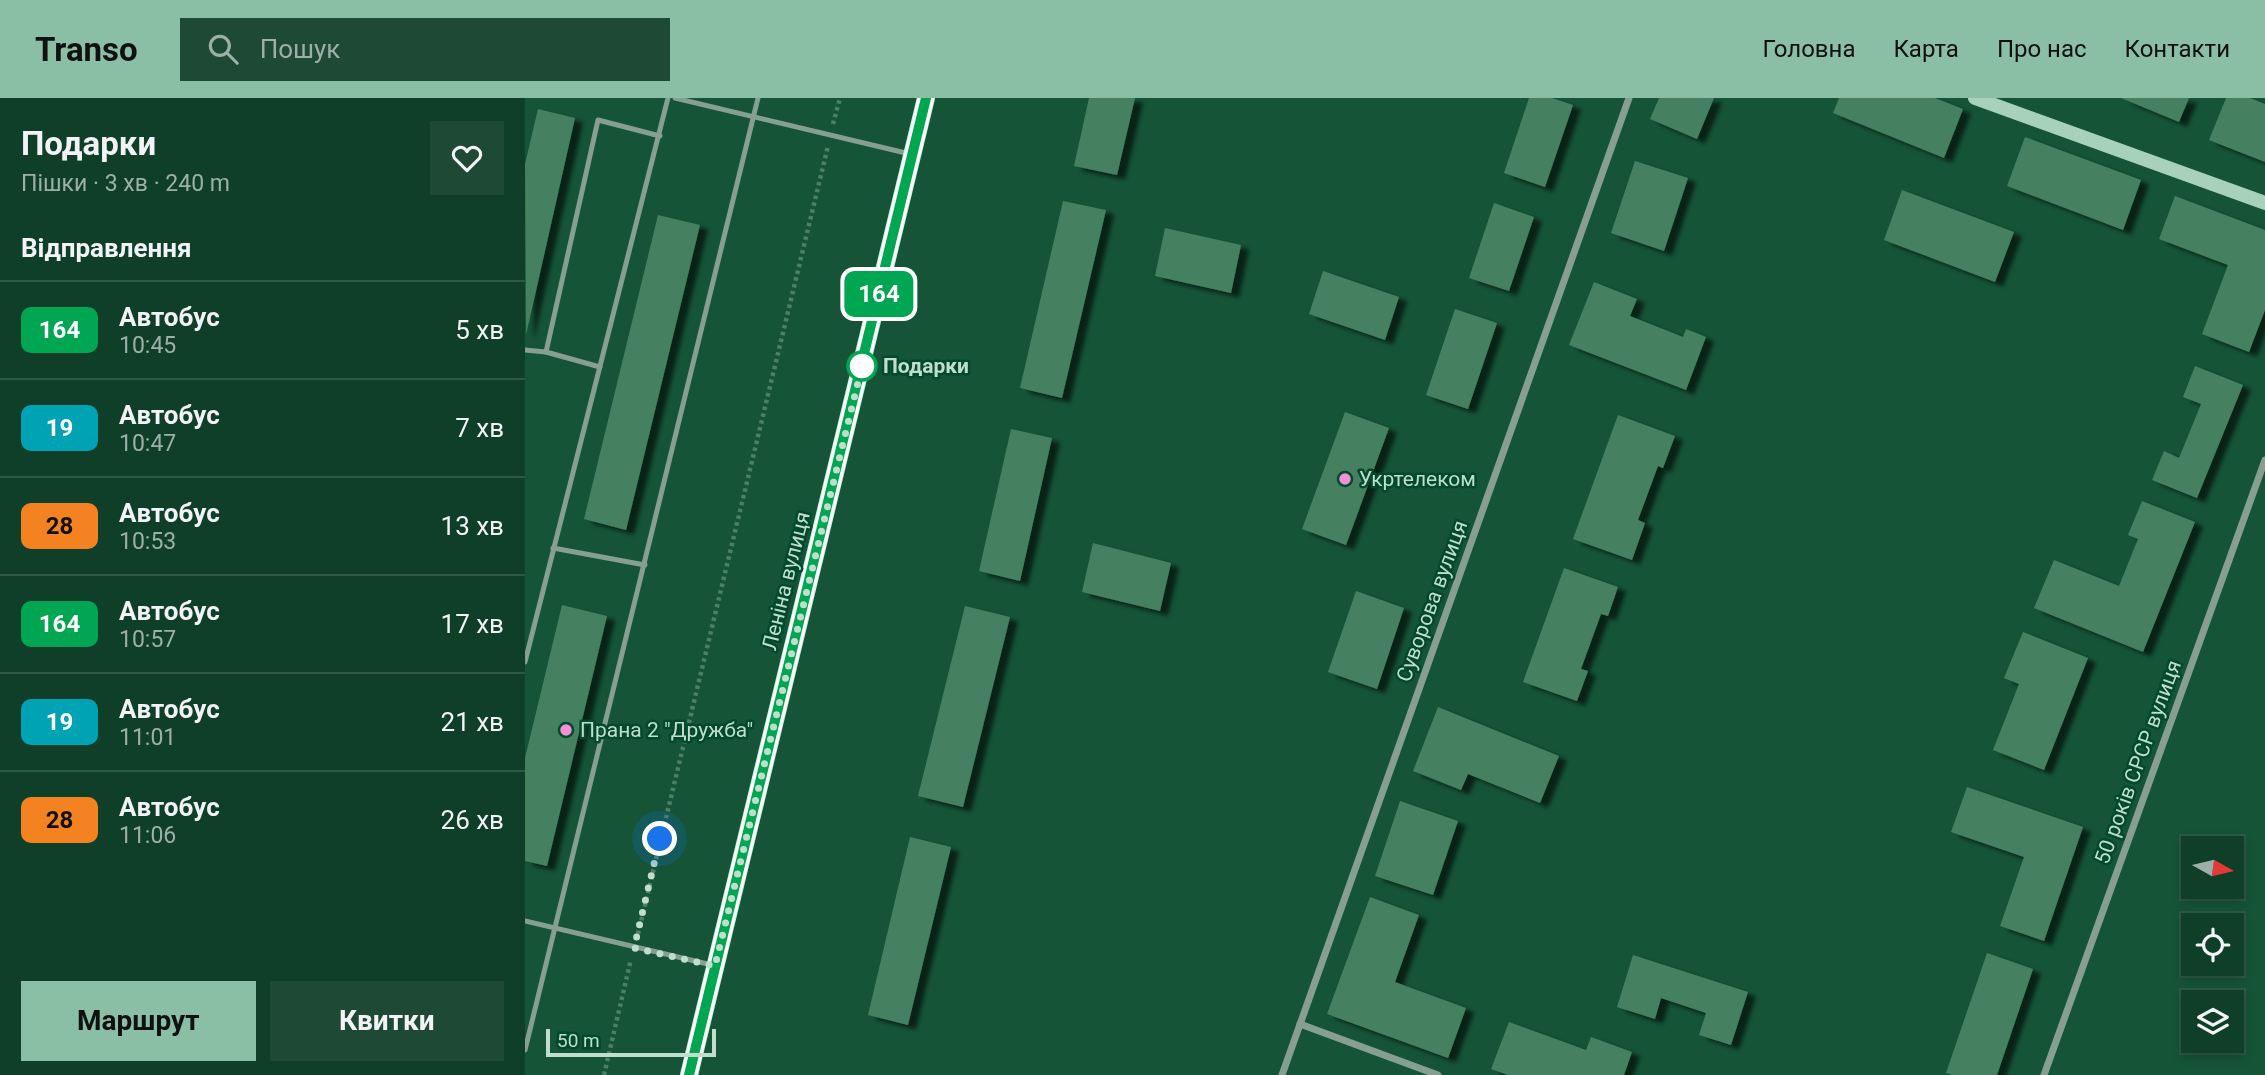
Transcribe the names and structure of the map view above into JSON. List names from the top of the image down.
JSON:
{
  "streets": {
    "main road": ["Леніна вулиця"],
    "street": ["Суворова вулиця", "50 років СРСР вулиця"]
  },
  "places": ["Подарки", "Укртелеком", "Прана 2 \"Дружба\""],
  "lines": ["bus line 164"],
  "scale_bar": "50 m",
  "north": "right",
  "page": {
    "header": "Transo",
    "search": "Пошук",
    "nav": [
      "Головна",
      "Карта",
      "Про нас",
      "Контакти"
    ],
    "heading": [
      ["Подарки", "Пішки · 3 хв · 240 m"],
      "Відправлення"
    ],
    "on_map": "164",
    "list": [
      {
        "mark": "164",
        "name": "Автобус",
        "note": "10:45",
        "value": "5 хв"
      },
      {
        "mark": "19",
        "name": "Автобус",
        "note": "10:47",
        "value": "7 хв"
      },
      {
        "mark": "28",
        "name": "Автобус",
        "note": "10:53",
        "value": "13 хв"
      },
      {
        "mark": "164",
        "name": "Автобус",
        "note": "10:57",
        "value": "17 хв"
      },
      {
        "mark": "19",
        "name": "Автобус",
        "note": "11:01",
        "value": "21 хв"
      },
      {
        "mark": "28",
        "name": "Автобус",
        "note": "11:06",
        "value": "26 хв"
      }
    ],
    "buttons": ["Маршрут", "Квитки"],
    "scale": "50 m"
  }
}
